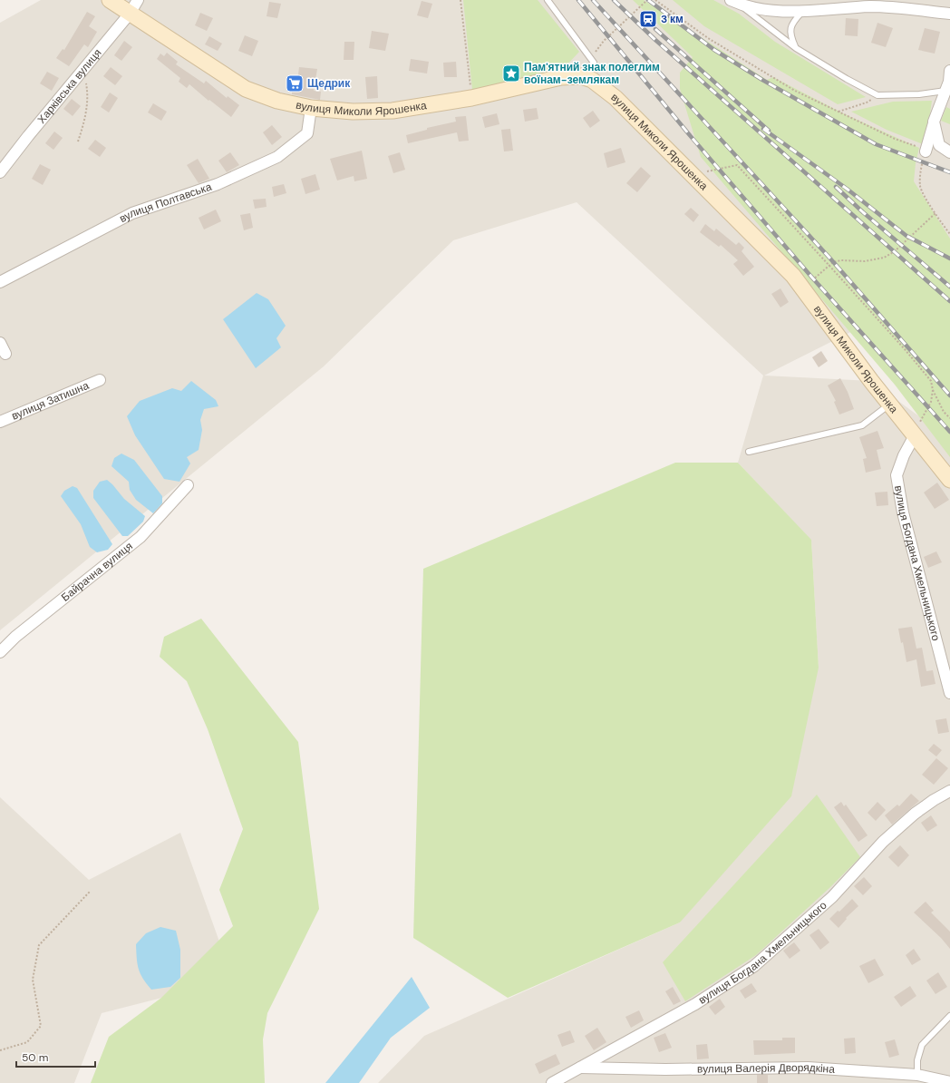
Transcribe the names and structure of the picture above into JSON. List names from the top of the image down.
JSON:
{
  "streets": {
    "street": [
      "Харківська вулиця",
      "вулиця Миколи Ярошенка",
      "вулиця Полтавська",
      "вулиця Затишна",
      "вулиця Богдана Хмельницького",
      "Байрачна вулиця",
      "вулиця Валерія Дворядкіна"
    ]
  },
  "crossings": [
    ["Харківська вулиця", "вулиця Миколи Ярошенка"],
    ["вулиця Миколи Ярошенка", "вулиця Полтавська"],
    ["вулиця Миколи Ярошенка", "вулиця Богдана Хмельницького"],
    ["вулиця Богдана Хмельницького", "вулиця Валерія Дворядкіна"]
  ],
  "places": {
    "station": ["3 км"],
    "place": ["Пам'ятний знак полеглим воїнам-землякам"],
    "supermarket": ["Щедрик"]
  },
  "scale_bar": "50 m"
}
